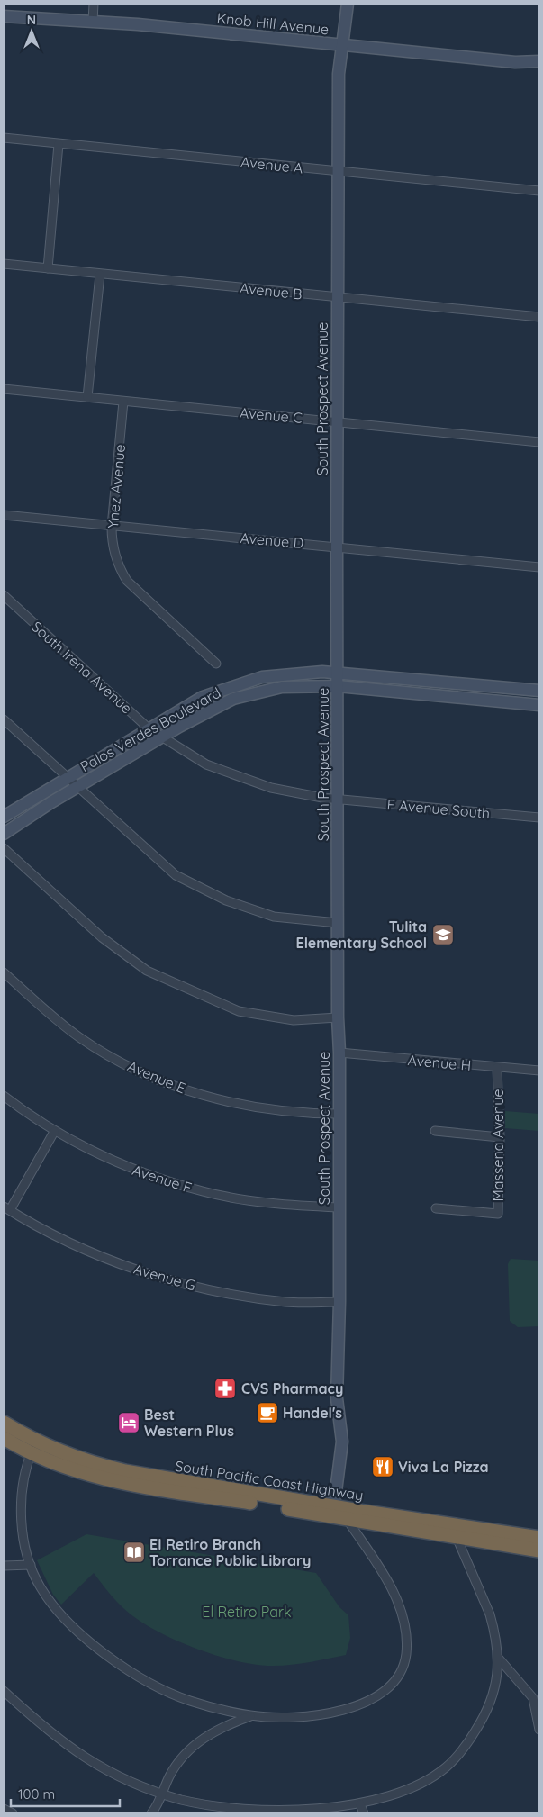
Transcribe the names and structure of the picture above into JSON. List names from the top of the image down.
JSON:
{
  "streets": {
    "highway": ["South Pacific Coast Highway"],
    "main road": ["Knob Hill Avenue", "South Prospect Avenue", "Palos Verdes Boulevard"],
    "street": [
      "Avenue A",
      "Avenue B",
      "Avenue C",
      "Ynez Avenue",
      "Avenue D",
      "South Irena Avenue",
      "F Avenue South",
      "Avenue H",
      "Avenue E",
      "Massena Avenue",
      "Avenue F",
      "Avenue G"
    ]
  },
  "crossings": [
    ["Knob Hill Avenue", "South Prospect Avenue"],
    ["Avenue A", "South Prospect Avenue"],
    ["Avenue B", "South Prospect Avenue"],
    ["South Prospect Avenue", "Avenue C"],
    ["South Prospect Avenue", "Avenue D"],
    ["South Prospect Avenue", "South Irena Avenue"],
    ["South Prospect Avenue", "Palos Verdes Boulevard"],
    ["South Prospect Avenue", "F Avenue South"],
    ["South Prospect Avenue", "Avenue H"],
    ["South Prospect Avenue", "Avenue E"],
    ["South Prospect Avenue", "Avenue F"],
    ["South Prospect Avenue", "Avenue G"],
    ["South Prospect Avenue", "South Pacific Coast Highway"],
    ["Avenue C", "Ynez Avenue"],
    ["Ynez Avenue", "Avenue D"],
    ["South Irena Avenue", "Palos Verdes Boulevard"],
    ["South Irena Avenue", "F Avenue South"],
    ["Avenue H", "Massena Avenue"]
  ],
  "parks": ["El Retiro Park"],
  "places": {
    "school or university": ["Tulita Elementary School"],
    "pharmacy": ["CVS Pharmacy"],
    "cafe": ["Handel's"],
    "hotel": ["Best Western Plus"],
    "restaurant": ["Viva La Pizza"],
    "library": ["El Retiro Branch Torrance Public Library"]
  },
  "scale_bar": "100 m",
  "north": "top"
}
